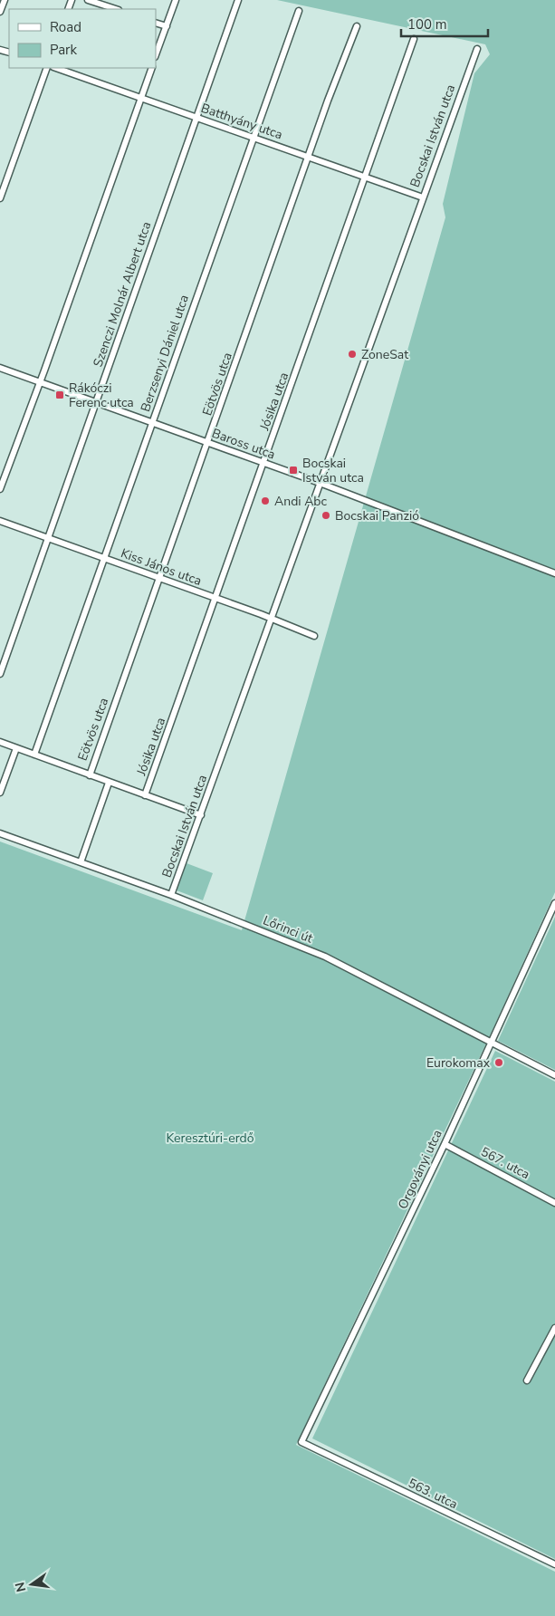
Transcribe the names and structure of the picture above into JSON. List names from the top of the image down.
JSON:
{
  "streets": {
    "street": [
      "Batthyány utca",
      "Bocskai István utca",
      "Szenczi Molnár Albert utca",
      "Berzsenyi Dániel utca",
      "Eötvös utca",
      "Jósika utca",
      "Baross utca",
      "Kiss János utca",
      "Lőrinci út",
      "567. utca",
      "Orgoványi utca",
      "563. utca"
    ]
  },
  "crossings": [
    ["Batthyány utca", "Bocskai István utca"],
    ["Batthyány utca", "Szenczi Molnár Albert utca"],
    ["Batthyány utca", "Berzsenyi Dániel utca"],
    ["Batthyány utca", "Eötvös utca"],
    ["Batthyány utca", "Jósika utca"],
    ["Bocskai István utca", "Baross utca"],
    ["Bocskai István utca", "Kiss János utca"],
    ["Bocskai István utca", "Lőrinci út"],
    ["Szenczi Molnár Albert utca", "Baross utca"],
    ["Szenczi Molnár Albert utca", "Kiss János utca"],
    ["Berzsenyi Dániel utca", "Baross utca"],
    ["Berzsenyi Dániel utca", "Kiss János utca"],
    ["Eötvös utca", "Baross utca"],
    ["Eötvös utca", "Kiss János utca"],
    ["Jósika utca", "Baross utca"],
    ["Jósika utca", "Kiss János utca"],
    ["Lőrinci út", "Orgoványi utca"],
    ["567. utca", "Orgoványi utca"],
    ["Orgoványi utca", "563. utca"]
  ],
  "parks": ["Keresztúri-erdő"],
  "places": {
    "other": [
      "ZoneSat",
      "Andi Abc",
      "Bocskai Panzió",
      "Eurokomax"
    ],
    "transit": ["Rákóczi Ferenc utca", "Bocskai István utca"]
  },
  "legend": ["Road", "Park"],
  "scale_bar": "100 m",
  "north": "left"
}
